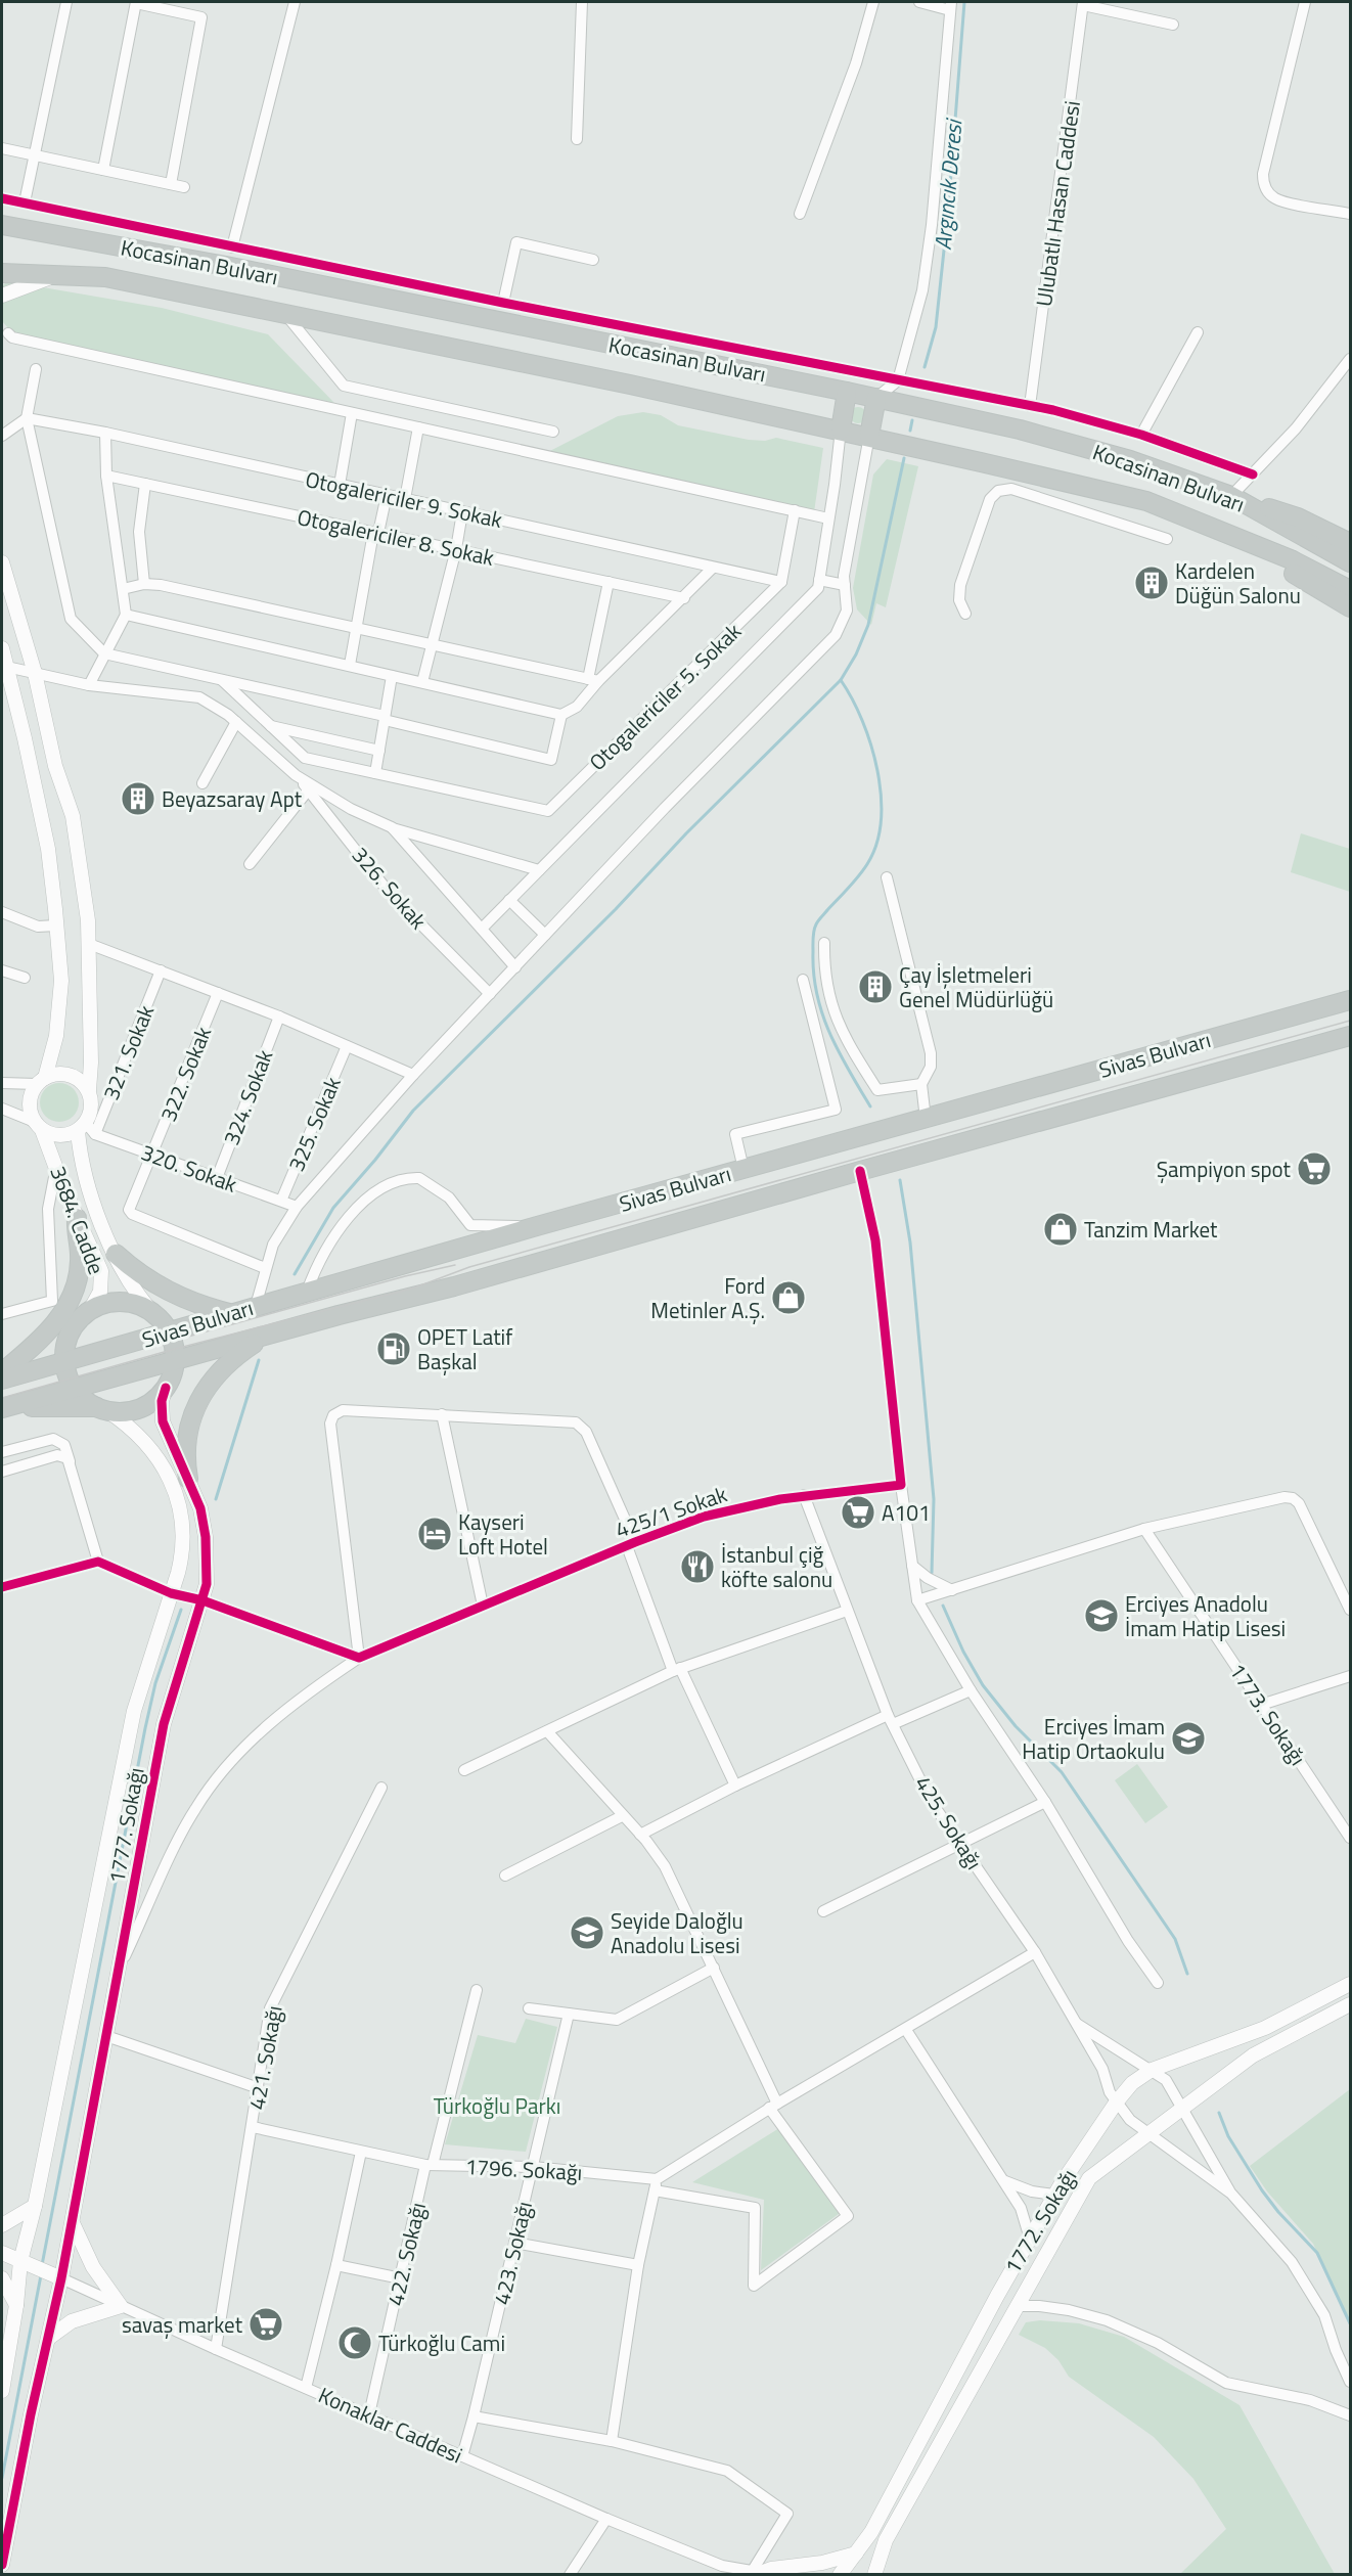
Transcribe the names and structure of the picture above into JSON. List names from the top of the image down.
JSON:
{
  "streets": {
    "highway": ["Kocasinan Bulvarı", "Sivas Bulvarı"],
    "street": [
      "Ulubatlı Hasan Caddesi",
      "Otogalericiler 9. Sokak",
      "Otogalericiler 8. Sokak",
      "Otogalericiler 5. Sokak",
      "326. Sokak",
      "321. Sokak",
      "322. Sokak",
      "324. Sokak",
      "325. Sokak",
      "320. Sokak",
      "3684. Cadde",
      "425/1 Sokak",
      "1773. Sokağı",
      "425. Sokağı",
      "1777. Sokağı",
      "421. Sokağı",
      "1796. Sokağı",
      "1772. Sokağı",
      "423. Sokağı",
      "422. Sokağı",
      "Konaklar Caddesi"
    ]
  },
  "crossings": [
    ["Otogalericiler 9. Sokak", "Otogalericiler 5. Sokak"],
    ["321. Sokak", "320. Sokak"],
    ["321. Sokak", "3684. Cadde"],
    ["322. Sokak", "320. Sokak"],
    ["324. Sokak", "320. Sokak"],
    ["325. Sokak", "320. Sokak"],
    ["320. Sokak", "3684. Cadde"],
    ["425/1 Sokak", "425. Sokağı"],
    ["425/1 Sokak", "1777. Sokağı"],
    ["425. Sokağı", "1772. Sokağı"],
    ["1777. Sokağı", "Konaklar Caddesi"],
    ["421. Sokağı", "1796. Sokağı"],
    ["421. Sokağı", "Konaklar Caddesi"],
    ["1796. Sokağı", "423. Sokağı"],
    ["1796. Sokağı", "422. Sokağı"],
    ["423. Sokağı", "Konaklar Caddesi"],
    ["422. Sokağı", "Konaklar Caddesi"]
  ],
  "water": ["Argıncık Deresi"],
  "parks": ["Türkoğlu Parkı"],
  "places": {
    "building": ["Kardelen Düğün Salonu", "Beyazsaray Apt", "Çay İşletmeleri Genel Müdürlüğü"],
    "supermarket": ["Şampiyon spot", "A101", "savaş market"],
    "shop": ["Tanzim Market", "Ford Metinler A.Ş."],
    "fuel station": ["OPET Latif Başkal"],
    "hotel": ["Kayseri Loft Hotel"],
    "restaurant": ["İstanbul çiğ köfte salonu"],
    "school or university": ["Erciyes Anadolu İmam Hatip Lisesi", "Erciyes İmam Hatip Ortaokulu", "Seyide Daloğlu Anadolu Lisesi"],
    "mosque": ["Türkoğlu Cami"]
  }
}
